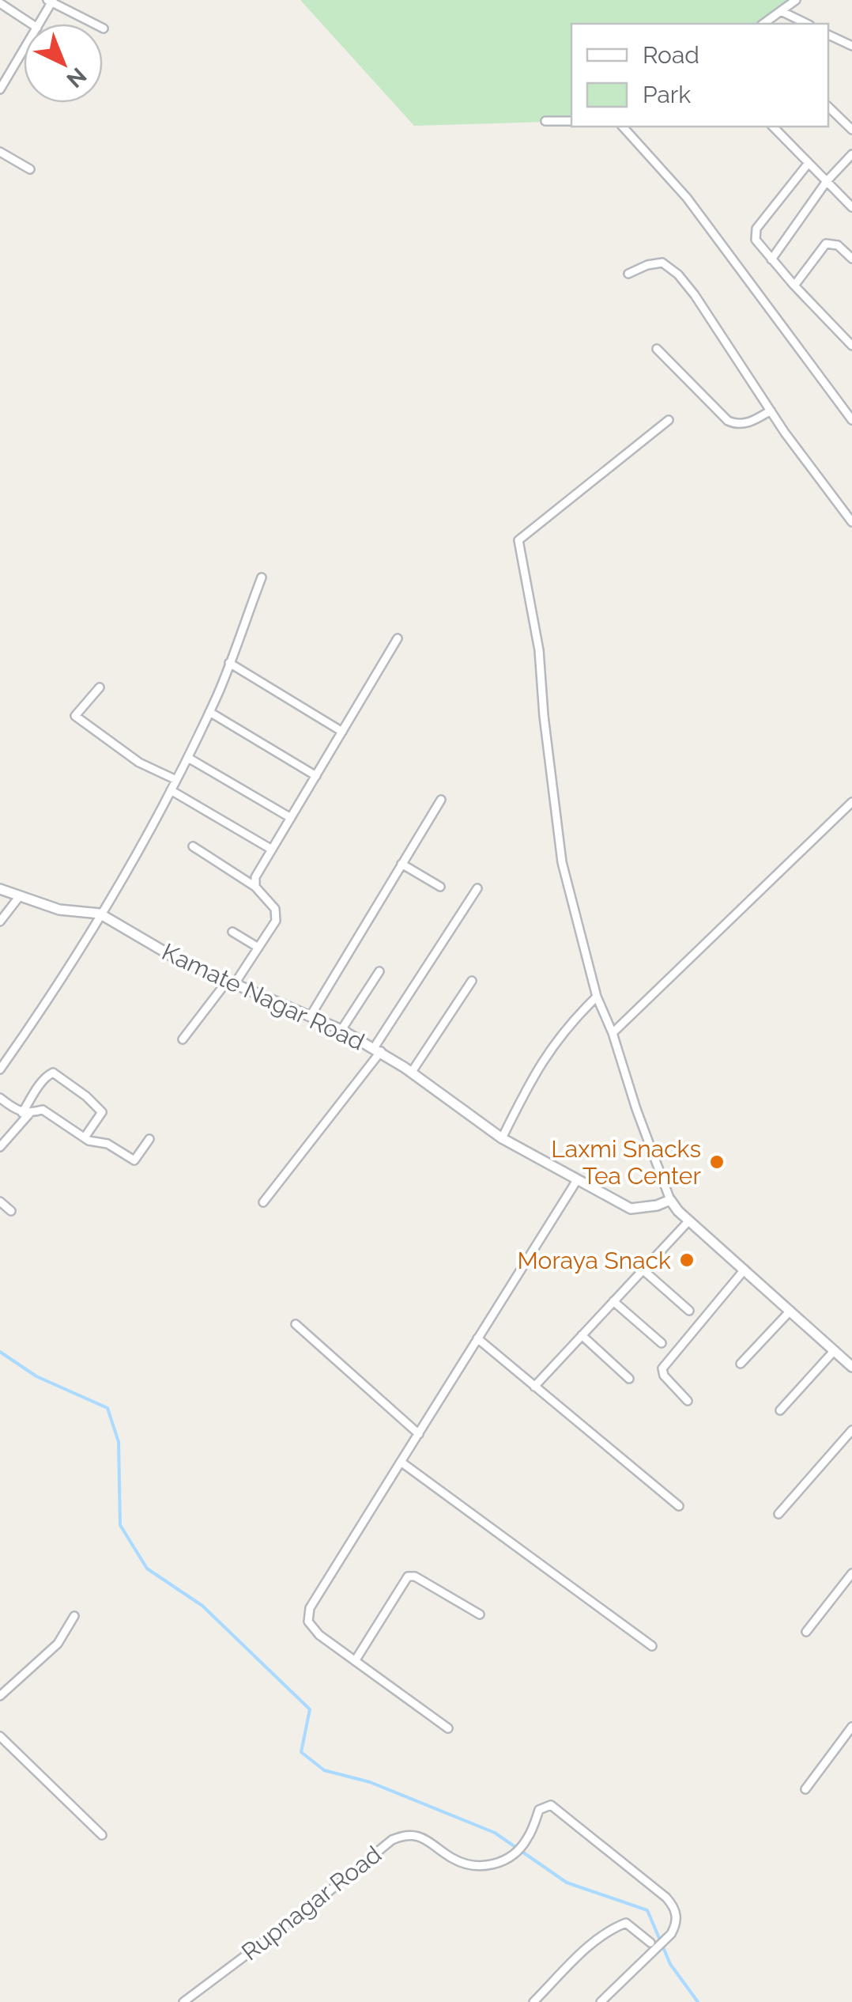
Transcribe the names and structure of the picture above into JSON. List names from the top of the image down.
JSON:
{
  "streets": {
    "street": ["Kamate Nagar Road", "Rupnagar Road"]
  },
  "places": ["Laxmi Snacks Tea Center", "Moraya Snack"],
  "legend": ["Road", "Park"],
  "north": "bottom right"
}
